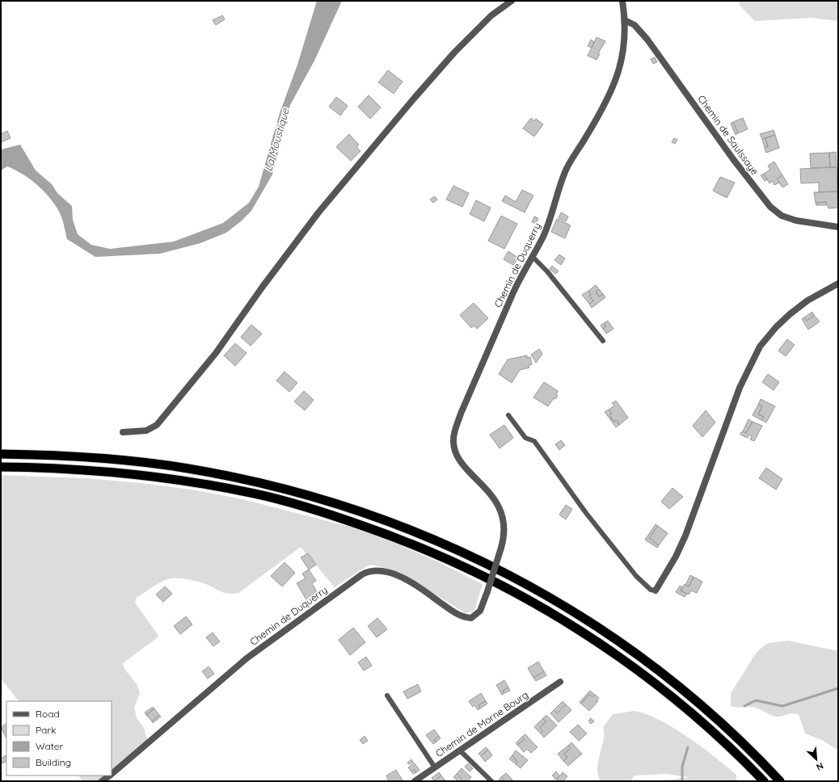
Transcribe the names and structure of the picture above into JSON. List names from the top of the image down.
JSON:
{
  "streets": {
    "street": ["Chemin de Saulssaye", "Chemin de Duquerry", "Chemin de Morne Bourg"]
  },
  "crossings": [
    ["Chemin de Saulssaye", "Chemin de Duquerry"]
  ],
  "water": ["La Moustique"],
  "legend": [
    "Road",
    "Park",
    "Water",
    "Building"
  ],
  "north": "bottom right"
}
